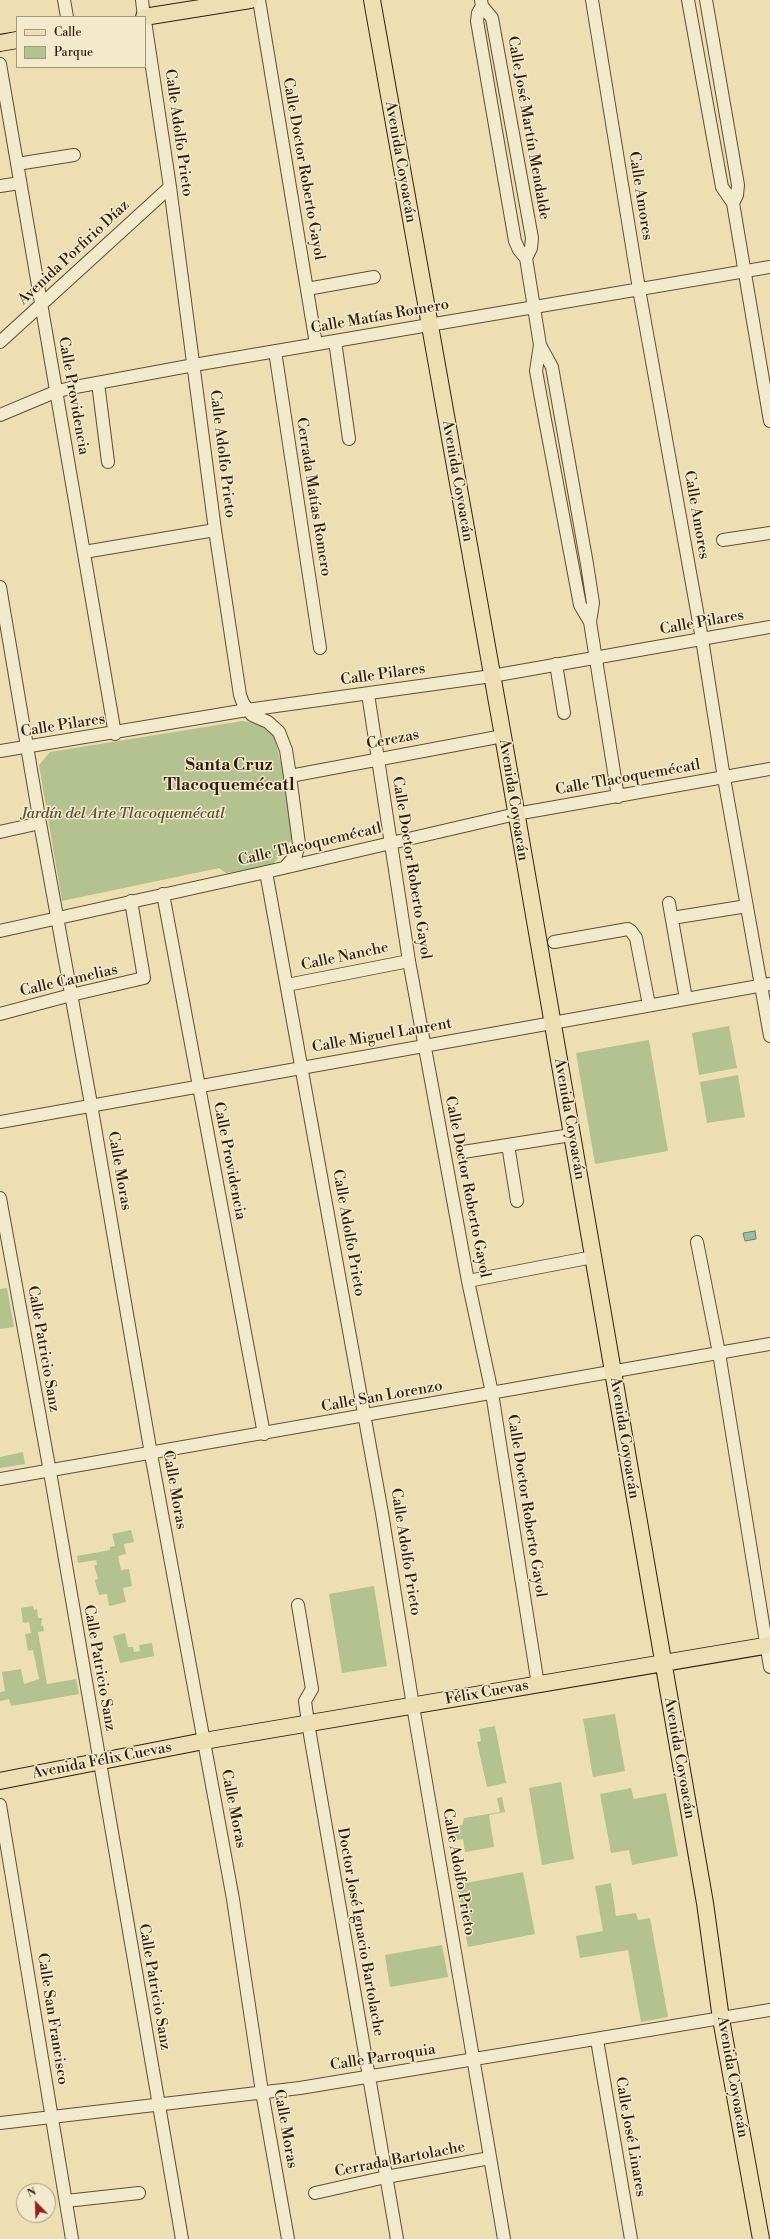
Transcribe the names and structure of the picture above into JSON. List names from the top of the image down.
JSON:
{
  "streets": {
    "main road": ["Avenida Coyoacán", "Félix Cuevas", "Avenida Félix Cuevas"],
    "street": [
      "Calle José Martín Mendalde",
      "Calle Adolfo Prieto",
      "Calle Doctor Roberto Gayol",
      "Calle Amores",
      "Avenida Porfirio Díaz",
      "Calle Matías Romero",
      "Calle Providencia",
      "Cerrada Matías Romero",
      "Calle Pilares",
      "Cerezas",
      "Calle Tlacoquemécatl",
      "Calle Nanche",
      "Calle Camelias",
      "Calle Miguel Laurent",
      "Calle Moras",
      "Calle Patricio Sanz",
      "Calle San Lorenzo",
      "Doctor José Ignacio Bartolache",
      "Calle San Francisco",
      "Calle Parroquia",
      "Calle José Linares",
      "Cerrada Bartolache"
    ]
  },
  "crossings": [
    ["Calle José Martín Mendalde", "Calle Matías Romero"],
    ["Calle José Martín Mendalde", "Calle Pilares"],
    ["Calle José Martín Mendalde", "Calle Tlacoquemécatl"],
    ["Calle Adolfo Prieto", "Avenida Porfirio Díaz"],
    ["Calle Adolfo Prieto", "Calle Matías Romero"],
    ["Calle Adolfo Prieto", "Calle Pilares"],
    ["Calle Adolfo Prieto", "Calle Tlacoquemécatl"],
    ["Calle Adolfo Prieto", "Calle Nanche"],
    ["Calle Adolfo Prieto", "Calle Miguel Laurent"],
    ["Calle Adolfo Prieto", "Calle San Lorenzo"],
    ["Calle Adolfo Prieto", "Félix Cuevas"],
    ["Calle Adolfo Prieto", "Calle Parroquia"],
    ["Calle Adolfo Prieto", "Cerrada Bartolache"],
    ["Avenida Coyoacán", "Calle Matías Romero"],
    ["Avenida Coyoacán", "Calle Pilares"],
    ["Avenida Coyoacán", "Cerezas"],
    ["Avenida Coyoacán", "Calle Tlacoquemécatl"],
    ["Avenida Coyoacán", "Calle Miguel Laurent"],
    ["Avenida Coyoacán", "Calle San Lorenzo"],
    ["Avenida Coyoacán", "Félix Cuevas"],
    ["Avenida Coyoacán", "Calle Parroquia"],
    ["Calle Doctor Roberto Gayol", "Calle Matías Romero"],
    ["Calle Doctor Roberto Gayol", "Calle Pilares"],
    ["Calle Doctor Roberto Gayol", "Cerezas"],
    ["Calle Doctor Roberto Gayol", "Calle Tlacoquemécatl"],
    ["Calle Doctor Roberto Gayol", "Calle Nanche"],
    ["Calle Doctor Roberto Gayol", "Calle Miguel Laurent"],
    ["Calle Doctor Roberto Gayol", "Calle San Lorenzo"],
    ["Calle Doctor Roberto Gayol", "Félix Cuevas"],
    ["Calle Amores", "Calle Matías Romero"],
    ["Calle Amores", "Calle Pilares"],
    ["Calle Amores", "Calle Tlacoquemécatl"],
    ["Calle Amores", "Calle Miguel Laurent"],
    ["Avenida Porfirio Díaz", "Calle Providencia"],
    ["Calle Matías Romero", "Calle Providencia"],
    ["Calle Matías Romero", "Cerrada Matías Romero"],
    ["Calle Providencia", "Calle Pilares"],
    ["Calle Providencia", "Calle Tlacoquemécatl"],
    ["Calle Providencia", "Calle Miguel Laurent"],
    ["Calle Providencia", "Calle San Lorenzo"],
    ["Calle Pilares", "Calle Moras"],
    ["Calle Tlacoquemécatl", "Calle Camelias"],
    ["Calle Tlacoquemécatl", "Calle Moras"],
    ["Calle Camelias", "Calle Moras"],
    ["Calle Miguel Laurent", "Calle Moras"],
    ["Calle Moras", "Calle San Lorenzo"],
    ["Calle Moras", "Félix Cuevas"],
    ["Calle Moras", "Avenida Félix Cuevas"],
    ["Calle Moras", "Calle Parroquia"],
    ["Calle Patricio Sanz", "Calle San Lorenzo"],
    ["Calle Patricio Sanz", "Avenida Félix Cuevas"],
    ["Calle Patricio Sanz", "Calle Parroquia"],
    ["Félix Cuevas", "Avenida Félix Cuevas"],
    ["Félix Cuevas", "Doctor José Ignacio Bartolache"],
    ["Doctor José Ignacio Bartolache", "Calle Parroquia"],
    ["Doctor José Ignacio Bartolache", "Cerrada Bartolache"],
    ["Calle San Francisco", "Calle Parroquia"],
    ["Calle Parroquia", "Calle José Linares"]
  ],
  "districts": ["Santa Cruz Tlacoquemécatl"],
  "parks": ["Jardín del Arte Tlacoquemécatl"],
  "legend": ["Calle", "Parque"],
  "north": "top left"
}
